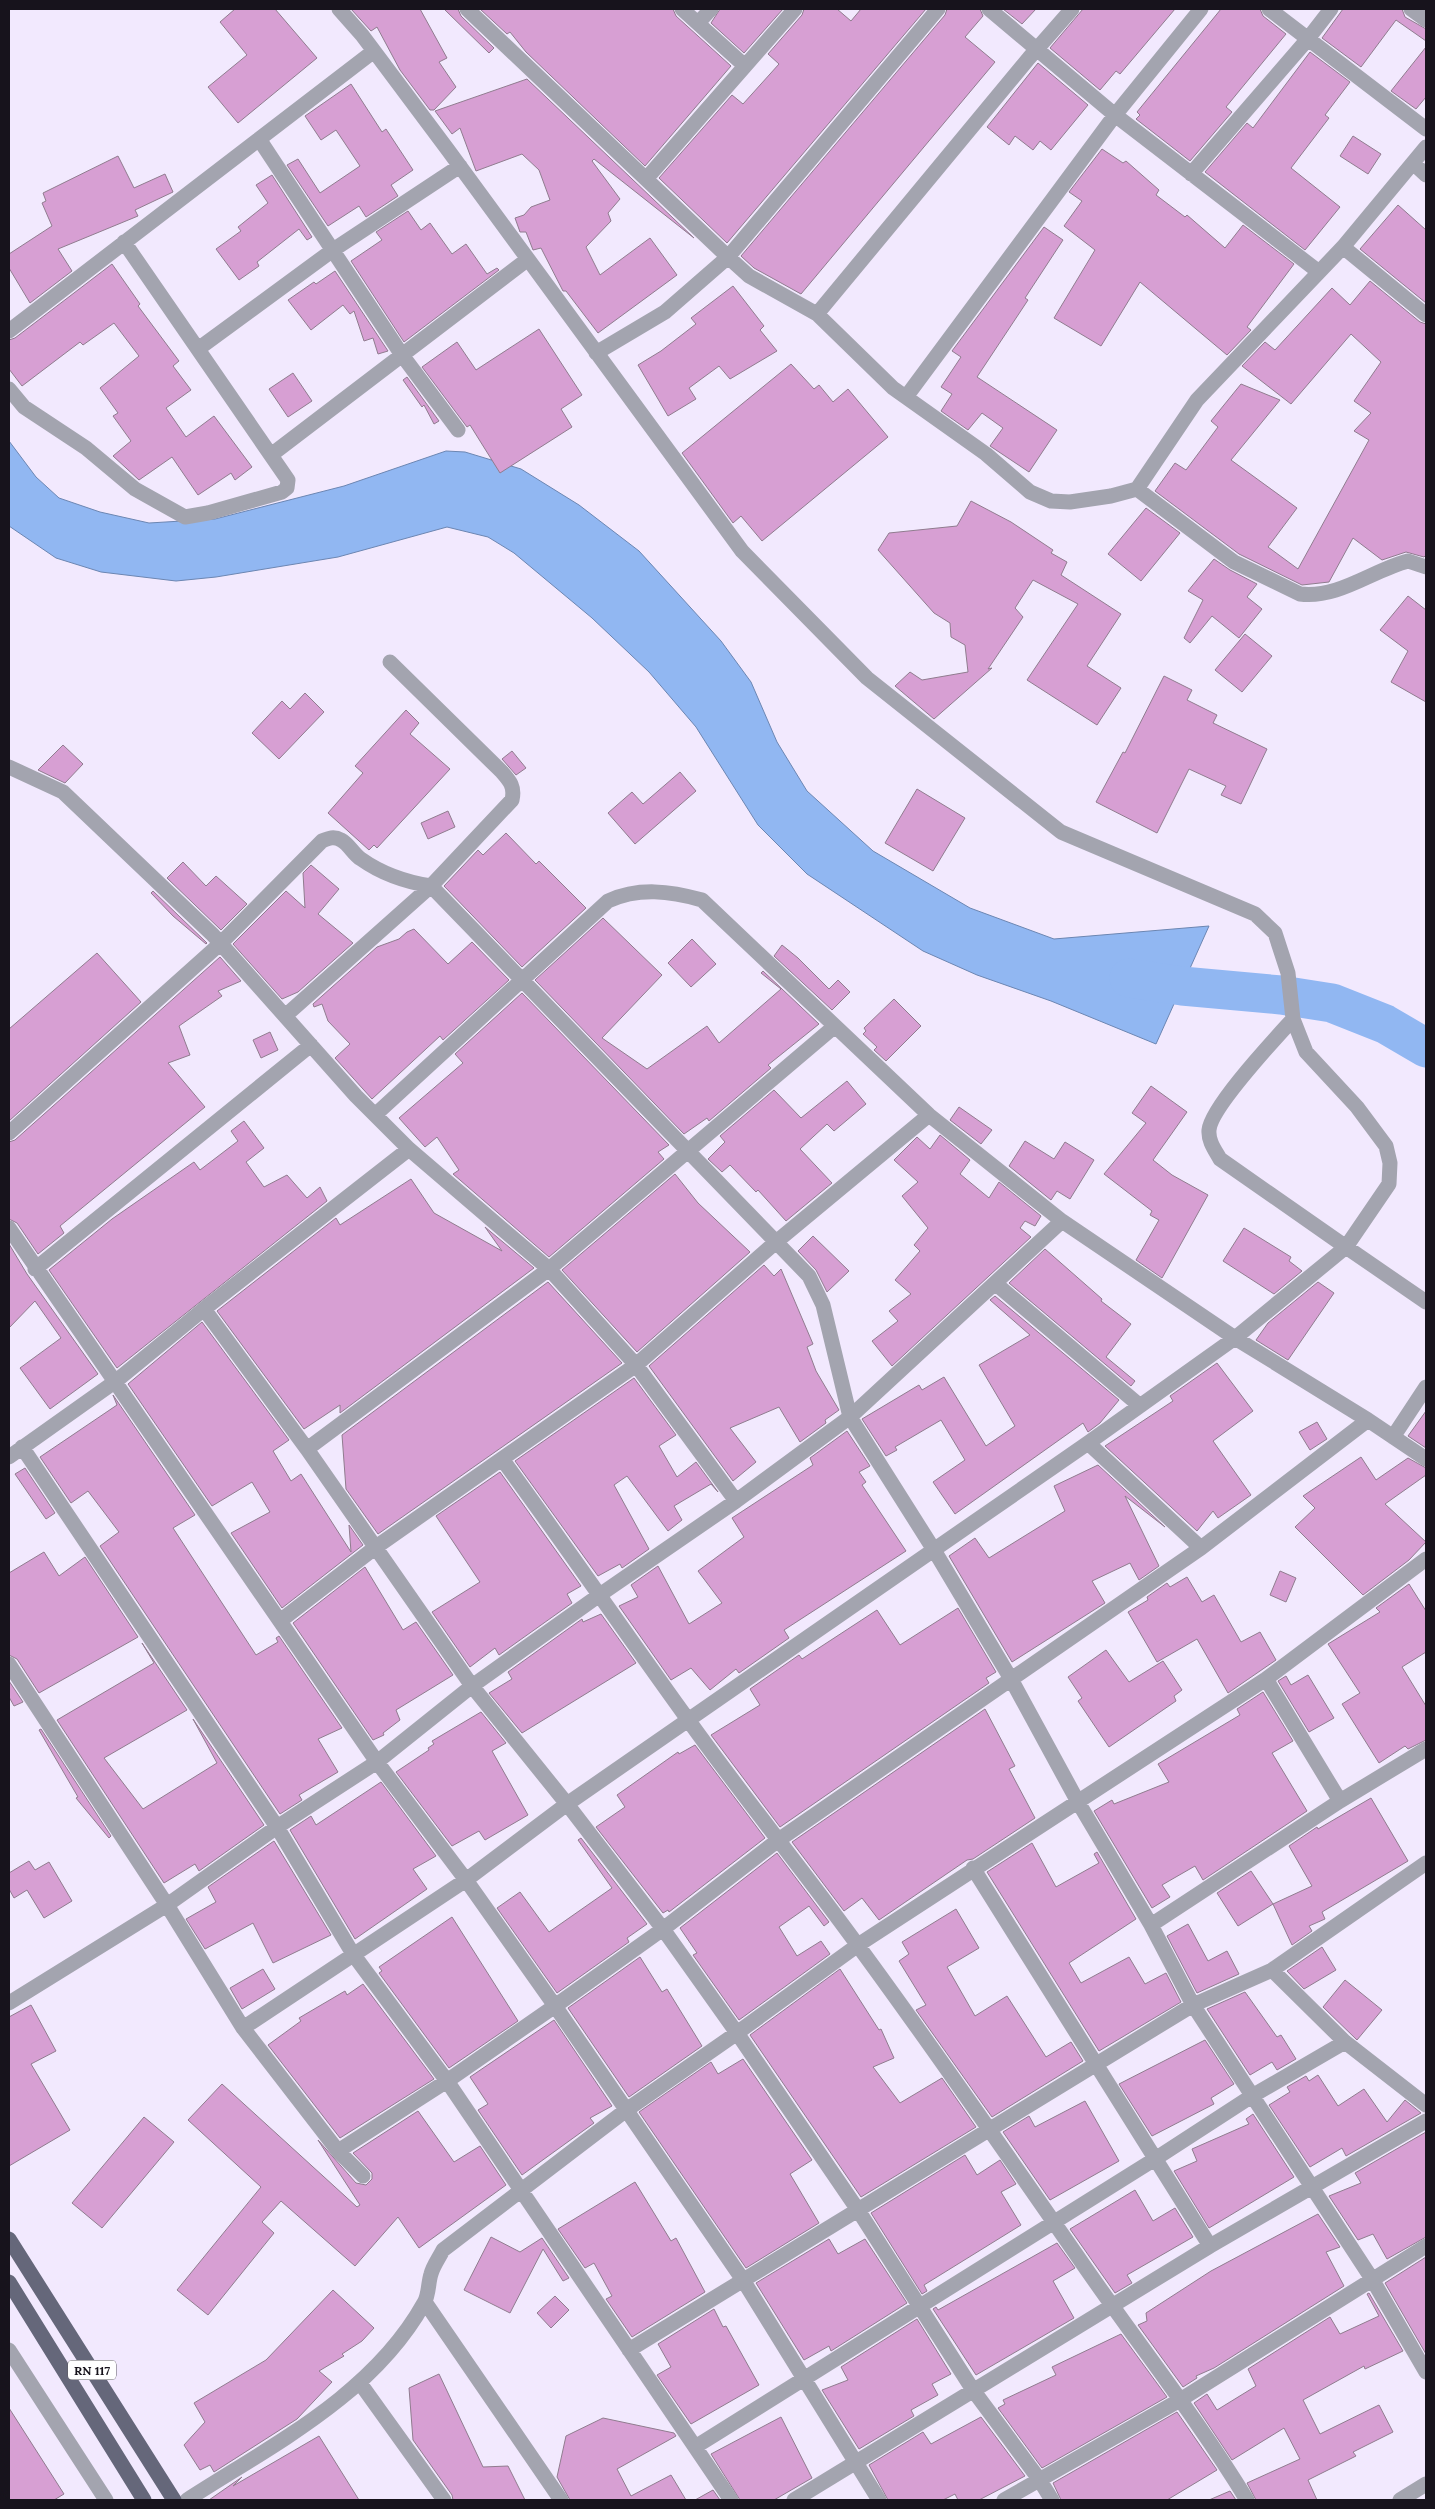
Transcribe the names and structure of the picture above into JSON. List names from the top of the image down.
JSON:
{
  "streets": {
    "main road": ["RN 117"]
  }
}
